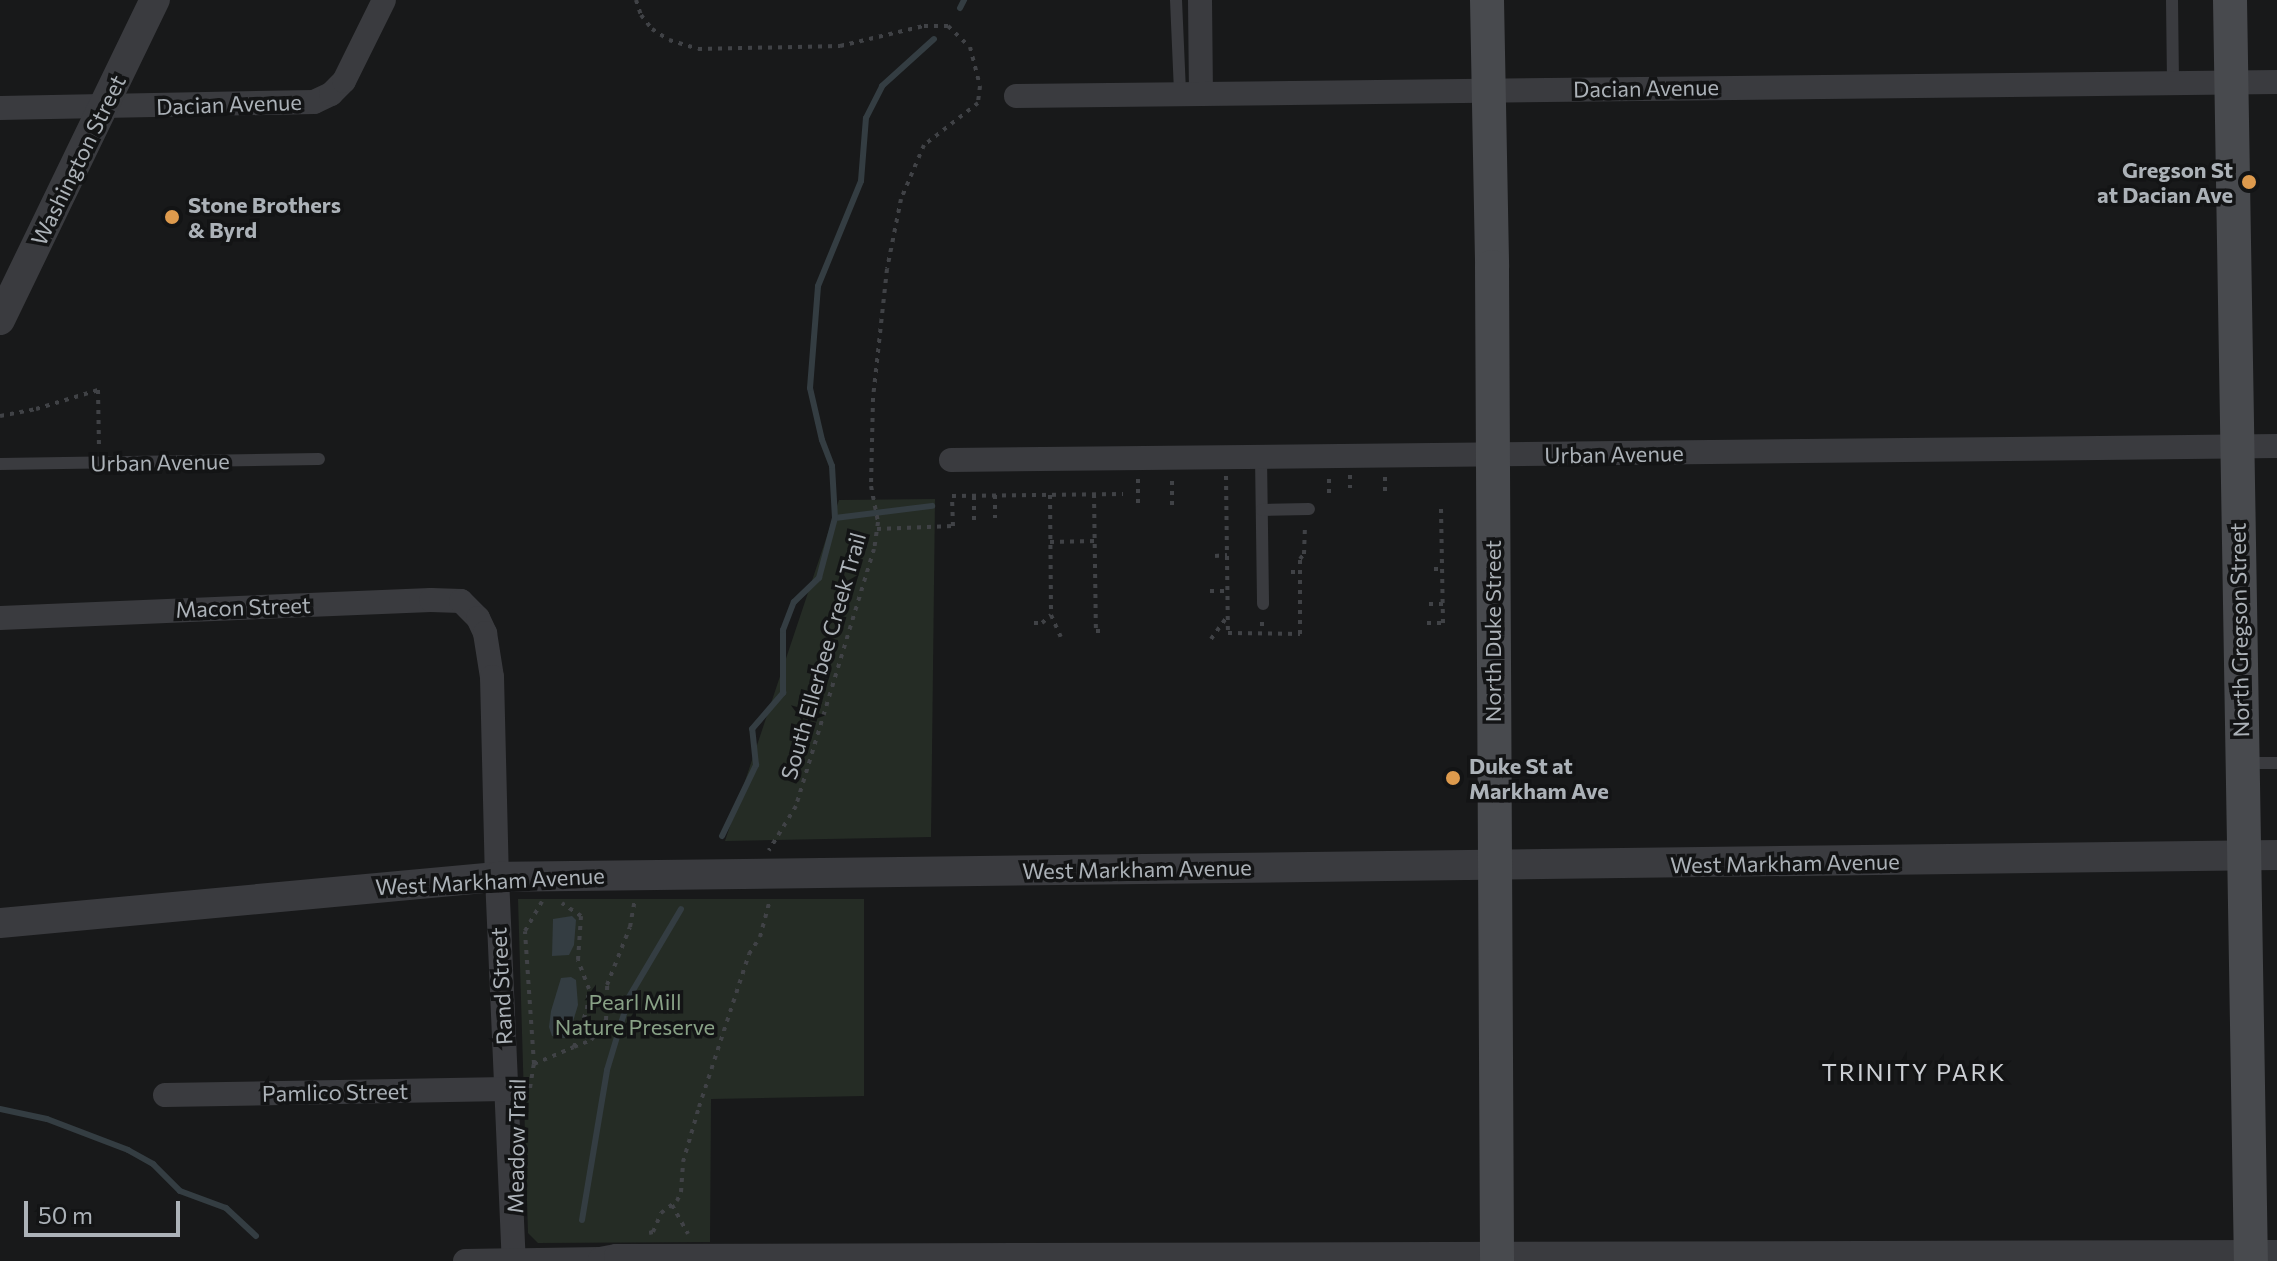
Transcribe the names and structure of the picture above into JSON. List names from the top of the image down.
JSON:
{
  "streets": {
    "main road": ["North Gregson Street", "North Duke Street"],
    "street": [
      "Dacian Avenue",
      "Washington Street",
      "Urban Avenue",
      "Macon Street",
      "West Markham Avenue",
      "Rand Street",
      "Pamlico Street"
    ],
    "path": ["South Ellerbee Creek Trail", "Meadow Trail"]
  },
  "crossings": [
    ["Dacian Avenue", "Washington Street"],
    ["Dacian Avenue", "North Gregson Street"],
    ["Dacian Avenue", "North Duke Street"],
    ["Urban Avenue", "North Gregson Street"],
    ["Urban Avenue", "North Duke Street"],
    ["Macon Street", "Rand Street"],
    ["North Gregson Street", "West Markham Avenue"],
    ["North Duke Street", "West Markham Avenue"],
    ["West Markham Avenue", "Rand Street"],
    ["Rand Street", "Pamlico Street"],
    ["Rand Street", "Meadow Trail"],
    ["Pamlico Street", "Meadow Trail"]
  ],
  "districts": ["TRINITY PARK"],
  "parks": ["Pearl Mill Nature Preserve"],
  "places": ["Gregson St at Dacian Ave", "Stone Brothers & Byrd", "Duke St at Markham Ave"],
  "scale_bar": "50 m"
}
